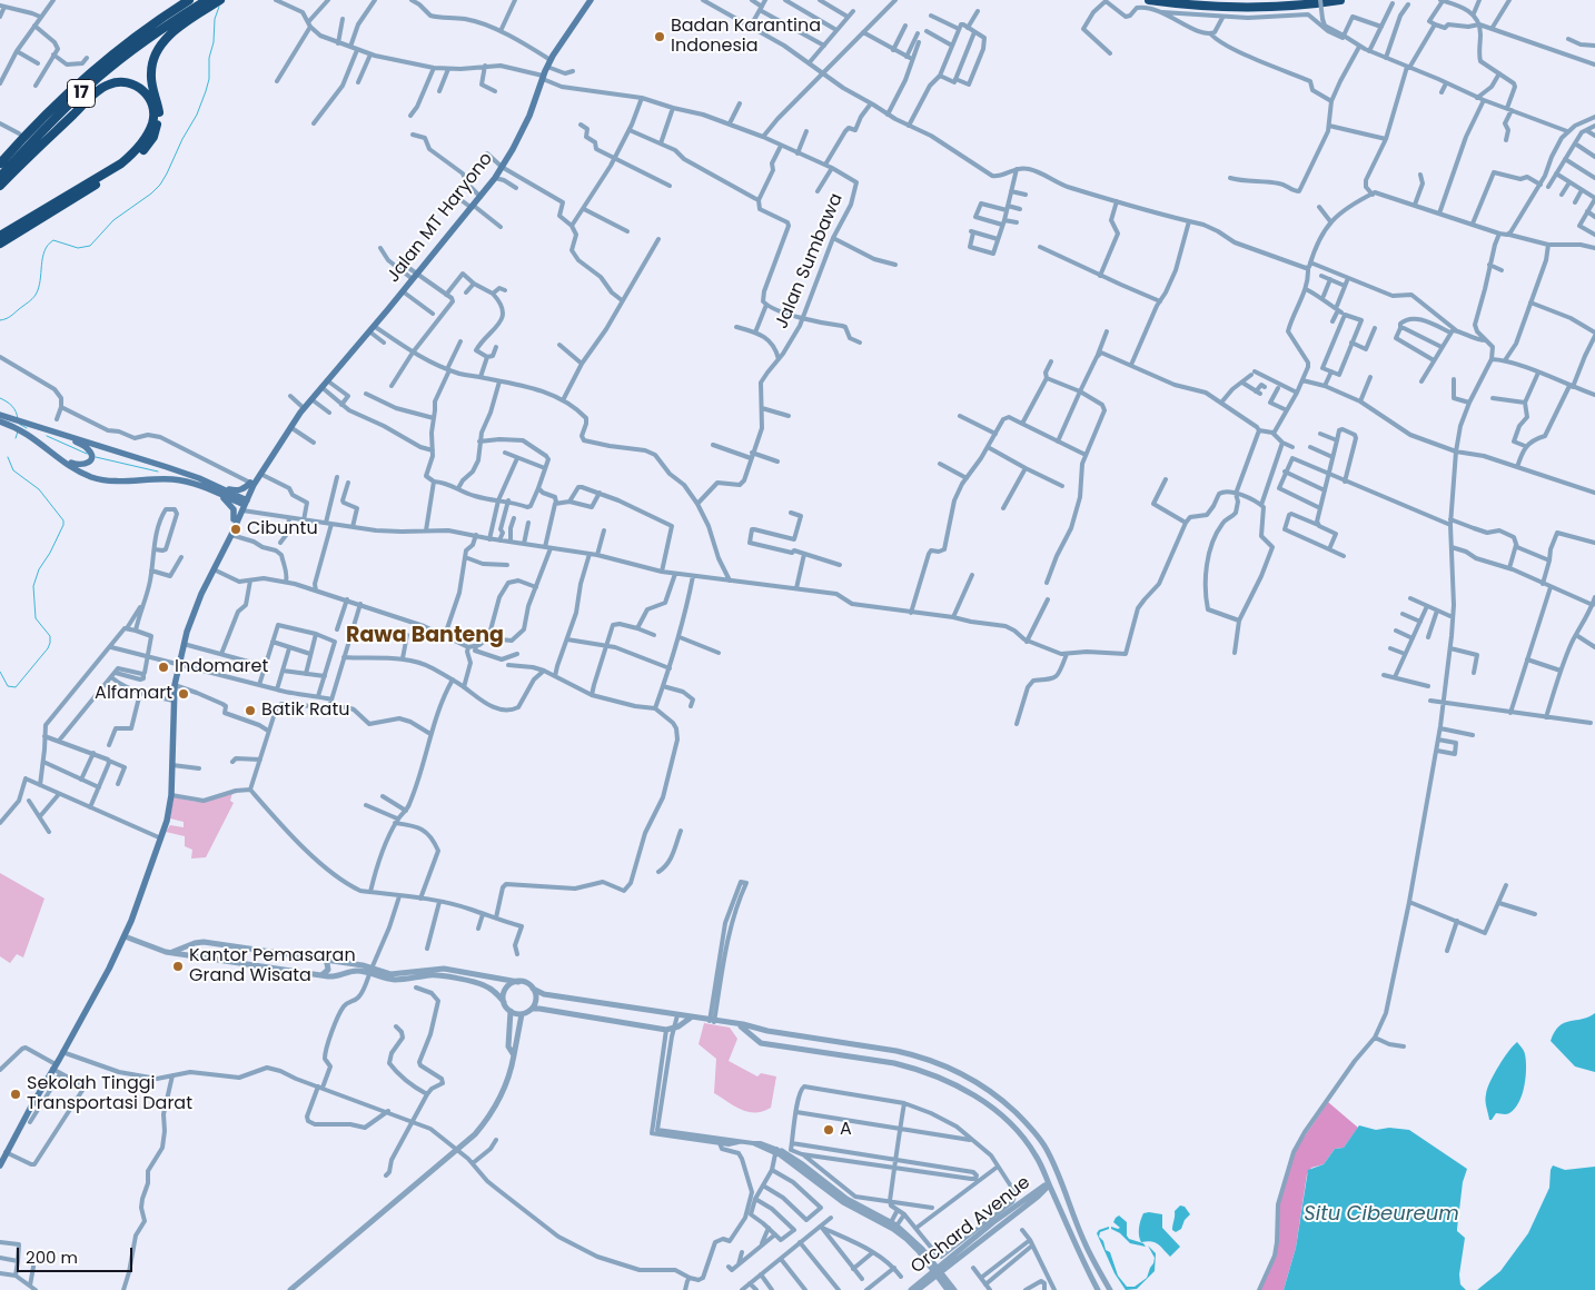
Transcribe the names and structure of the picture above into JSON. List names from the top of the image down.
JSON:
{
  "streets": {
    "highway": ["17"],
    "main road": ["Jalan MT Haryono"],
    "street": ["Jalan Sumbawa", "Orchard Avenue"]
  },
  "crossings": [
    ["Jalan MT Haryono", "Jalan Sumbawa"]
  ],
  "districts": ["Rawa Banteng"],
  "water": ["Situ Cibeureum"],
  "places": [
    "Badan Karantina Indonesia",
    "Cibuntu",
    "Indomaret",
    "Alfamart",
    "Batik Ratu",
    "Kantor Pemasaran Grand Wisata",
    "Sekolah Tinggi Transportasi Darat",
    "A"
  ],
  "scale_bar": "200 m"
}
